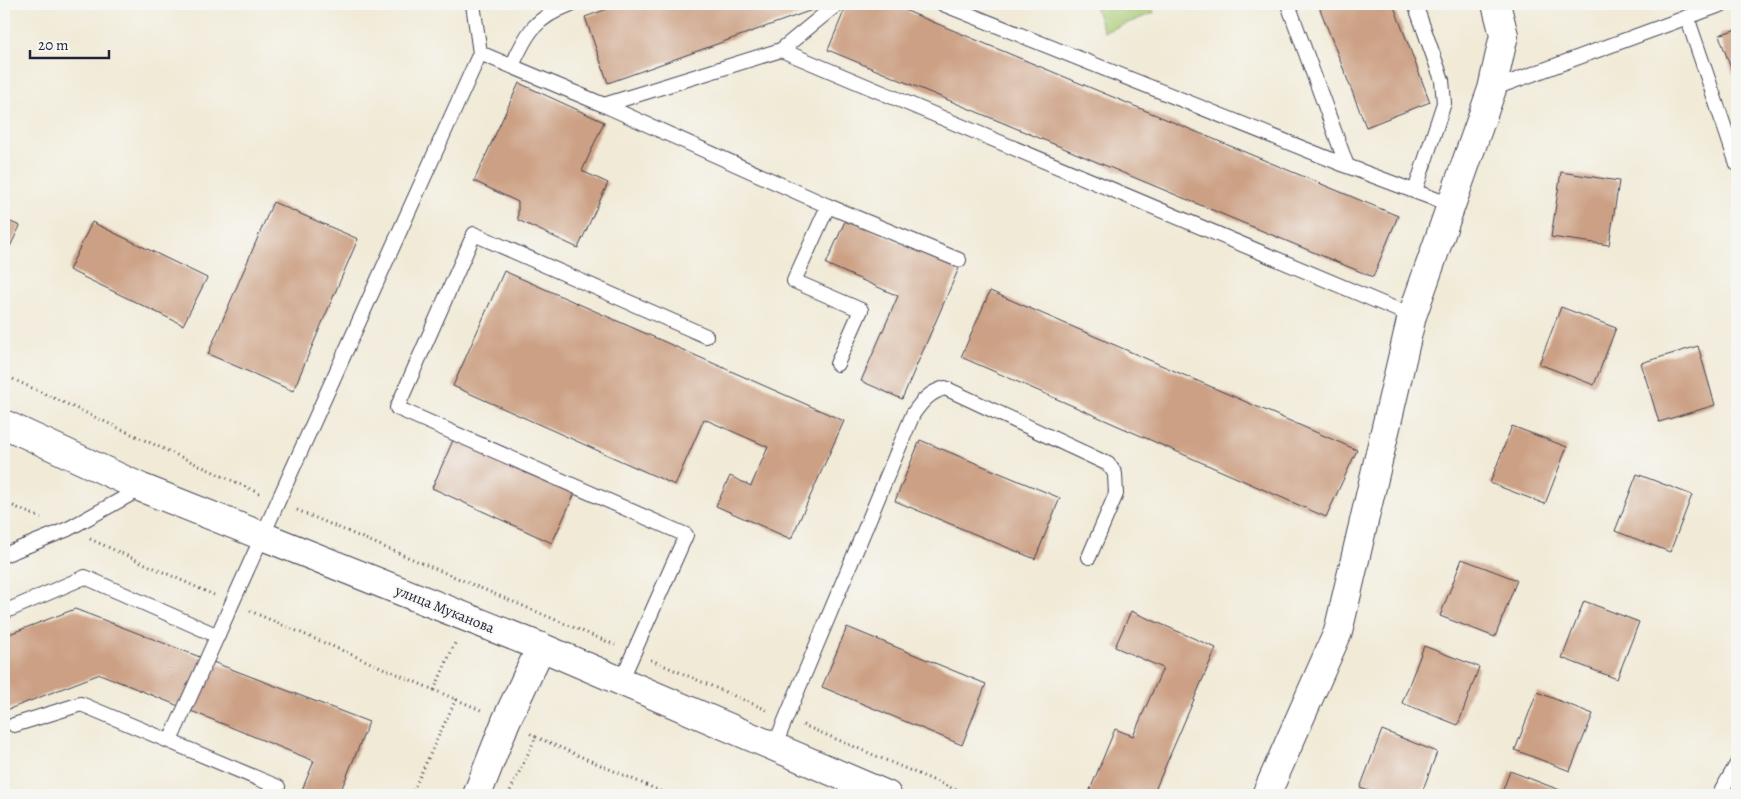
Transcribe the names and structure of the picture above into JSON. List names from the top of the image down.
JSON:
{
  "streets": {
    "street": ["улица Муканова"]
  },
  "scale_bar": "20 m"
}
